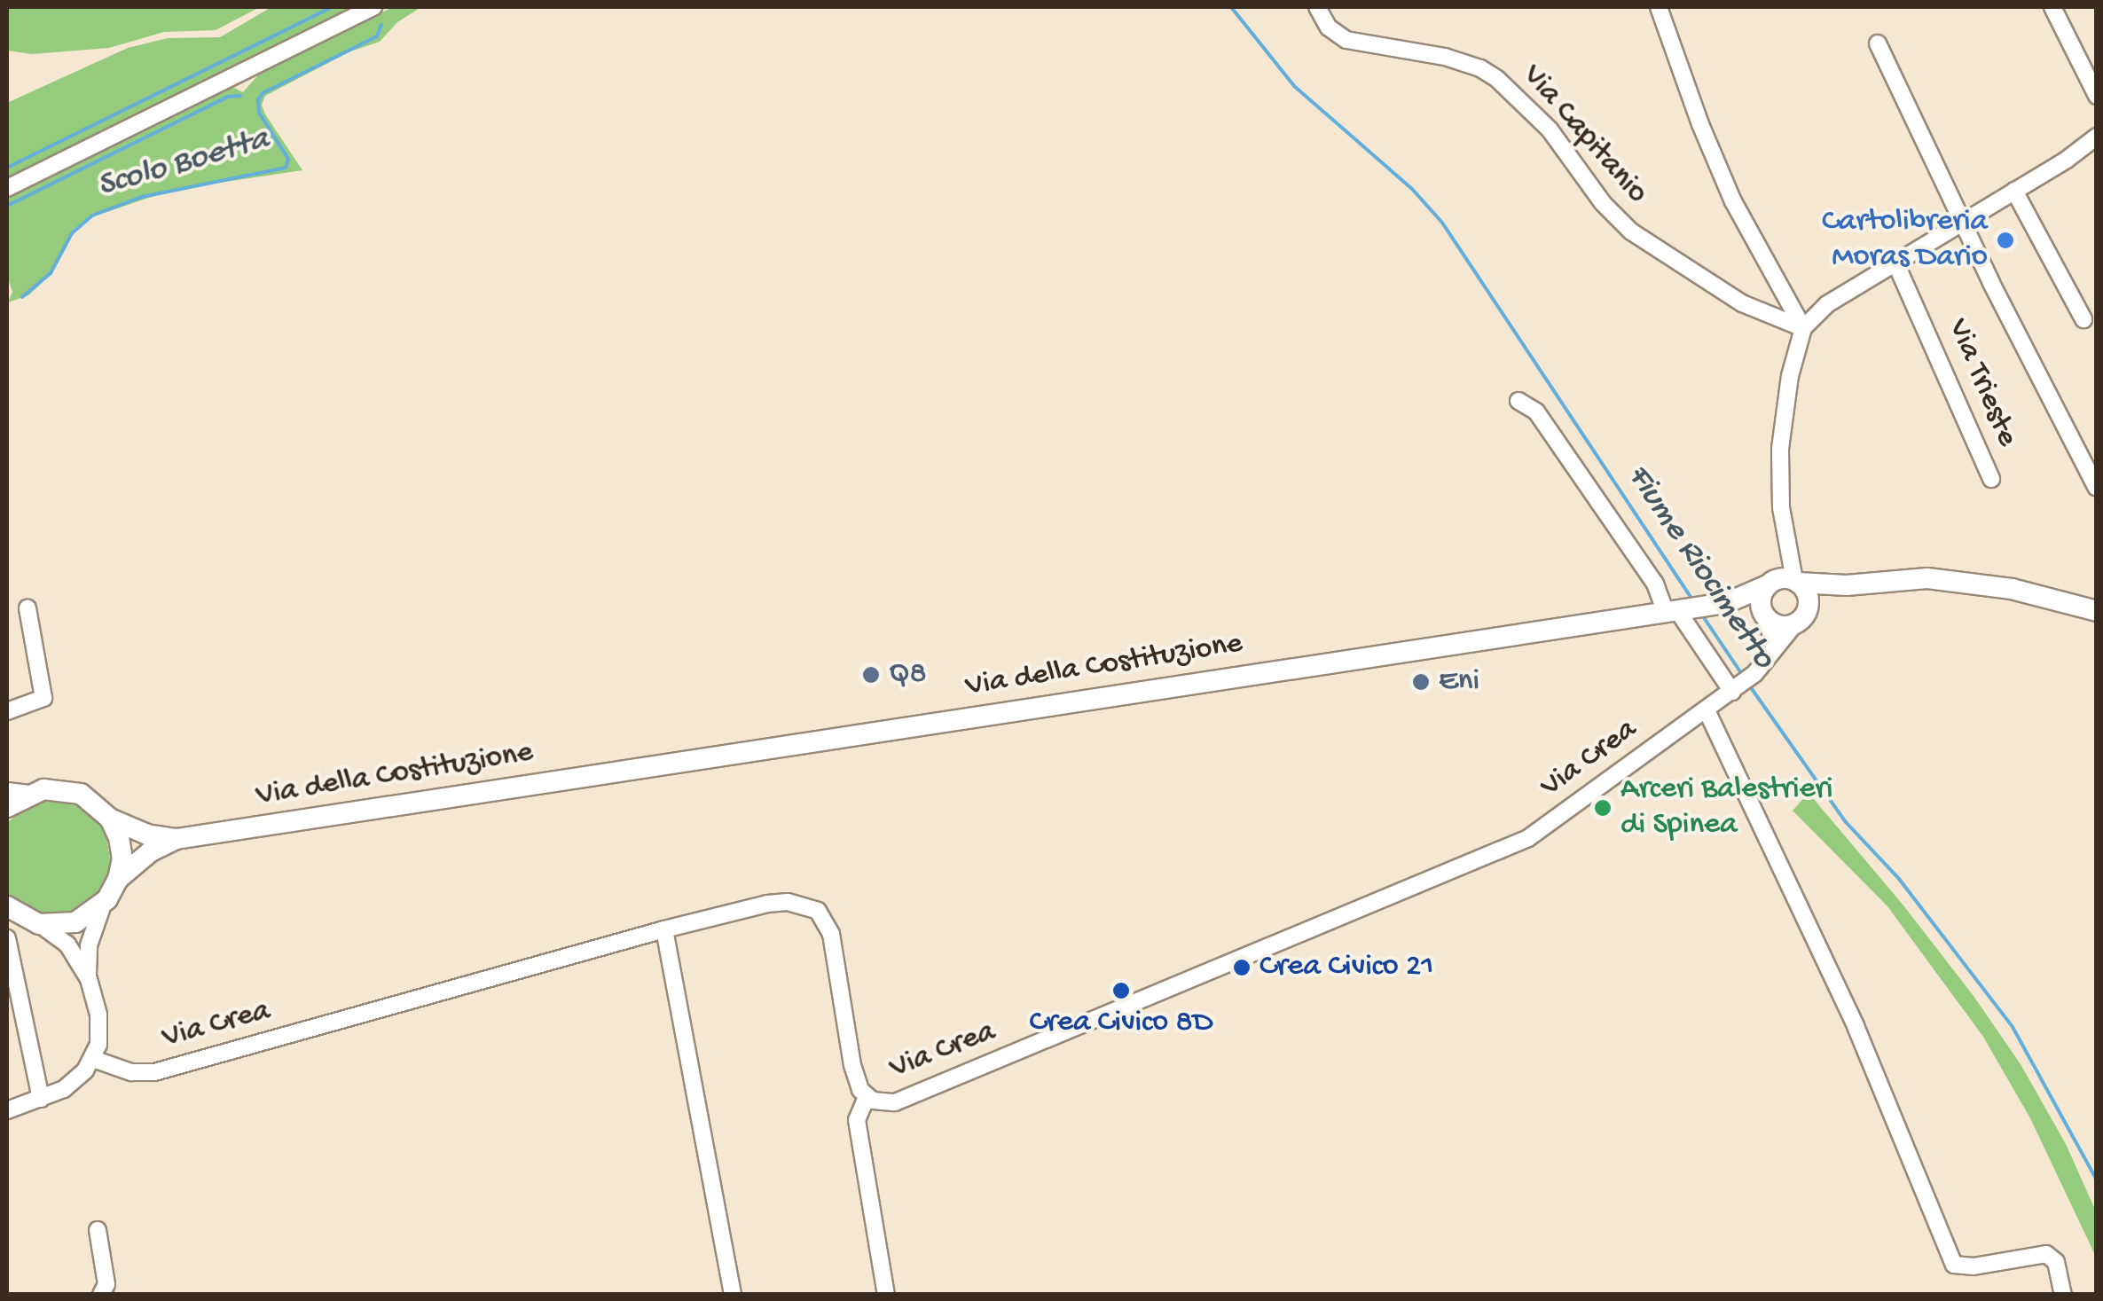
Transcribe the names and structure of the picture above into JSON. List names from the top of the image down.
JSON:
{
  "streets": {
    "main road": ["Via della Costituzione"],
    "street": ["Via Capitanio", "Via Trieste", "Via Crea"]
  },
  "crossings": [
    ["Via della Costituzione", "Via Crea"]
  ],
  "water": ["Scolo Boetta", "Fiume Riocimetto"],
  "places": [
    "Cartolibreria Moras Dario",
    "Q8",
    "Eni",
    "Arceri Balestrieri di Spinea",
    "Crea Civico 21",
    "Crea Civico 8D"
  ]
}
